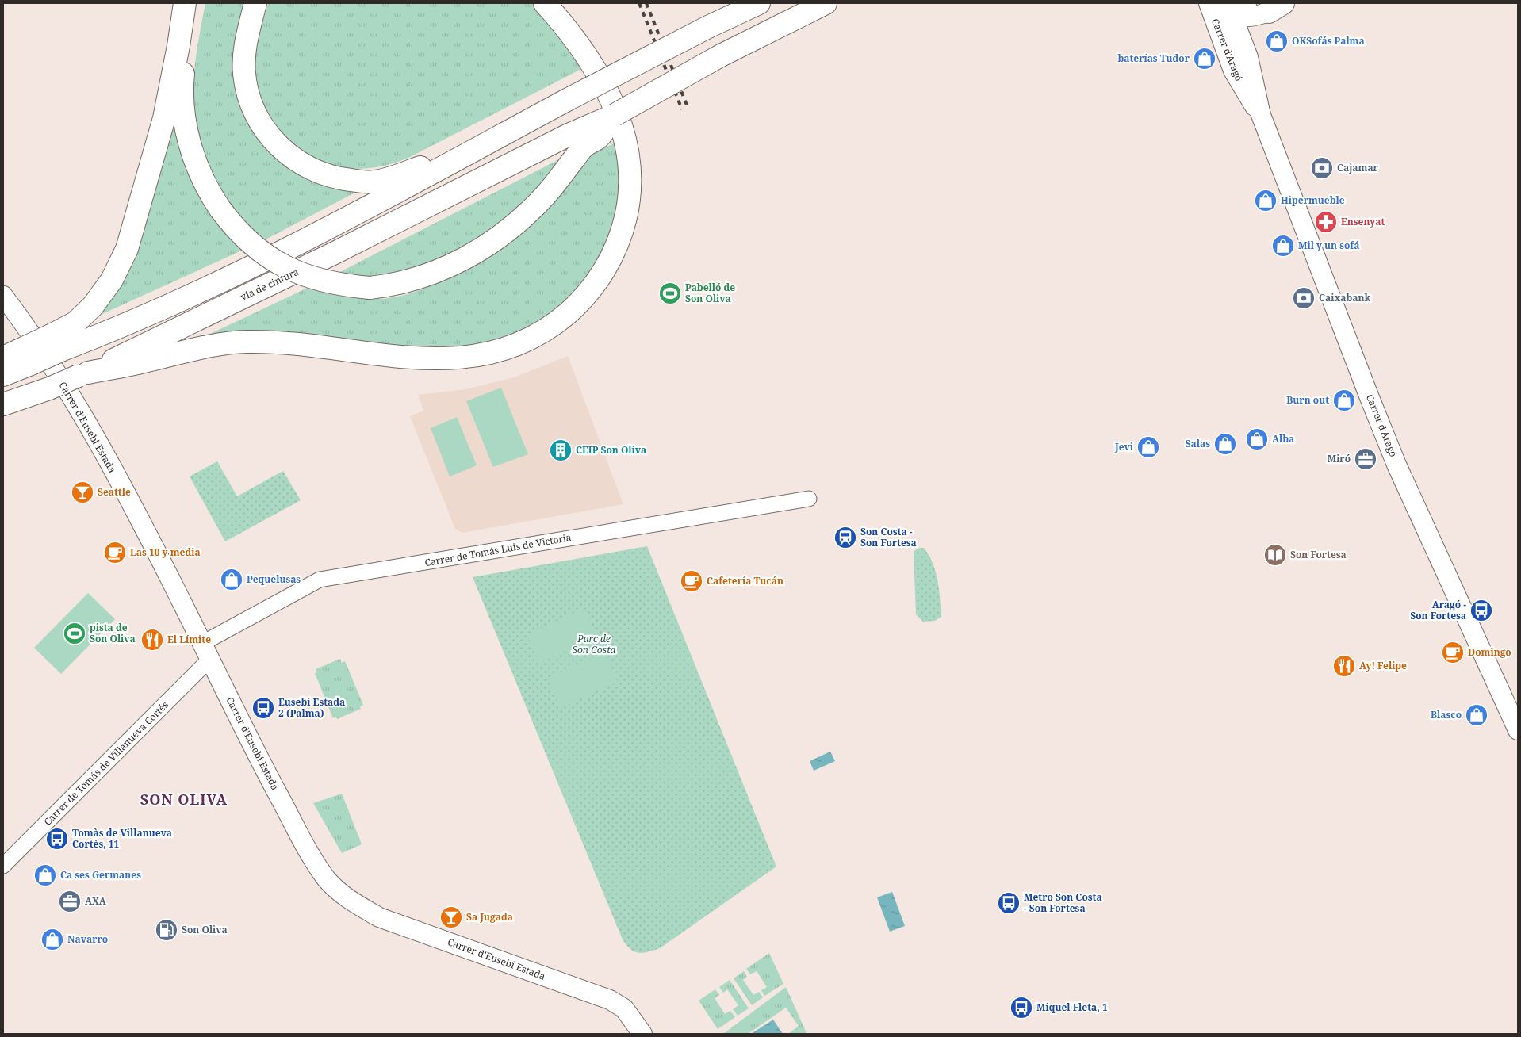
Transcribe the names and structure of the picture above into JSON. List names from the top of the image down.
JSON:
{
  "streets": {
    "highway": ["via de cintura"],
    "main road": ["Carrer d'Aragó", "Carrer d'Eusebi Estada"],
    "street": ["Carrer de Tomás Luis de Victoria", "Carrer de Tomás de Villanueva Cortés"]
  },
  "crossings": [
    ["Carrer d'Eusebi Estada", "Carrer de Tomás Luis de Victoria"],
    ["Carrer d'Eusebi Estada", "Carrer de Tomás de Villanueva Cortés"],
    ["Carrer de Tomás Luis de Victoria", "Carrer de Tomás de Villanueva Cortés"]
  ],
  "districts": ["SON OLIVA"],
  "parks": ["Parc de Son Costa"],
  "places": {
    "shop": [
      "OKSofás Palma",
      "baterías Tudor",
      "Hipermueble",
      "Mil y un sofá",
      "Burn out",
      "Alba",
      "Salas",
      "Jevi",
      "Pequelusas",
      "Blasco",
      "Ca ses Germanes",
      "Navarro"
    ],
    "bank": ["Cajamar", "Caixabank"],
    "pharmacy": ["Ensenyat"],
    "sports": ["Pabelló de Son Oliva", "pista de Son Oliva"],
    "building": ["CEIP Son Oliva"],
    "office": ["Miró", "AXA"],
    "bar": ["Seattle", "Sa Jugada"],
    "station": ["Son Costa - Son Fortesa"],
    "cafe": ["Las 10 y media", "Cafetería Tucán", "Domingo"],
    "library": ["Son Fortesa"],
    "bus stop": [
      "Aragó - Son Fortesa",
      "Eusebi Estada 2 (Palma)",
      "Tomàs de Villanueva Cortès, 11",
      "Metro Son Costa - Son Fortesa",
      "Miquel Fleta, 1"
    ],
    "restaurant": ["El Límite", "Ay! Felipe"],
    "fuel station": ["Son Oliva"]
  }
}
